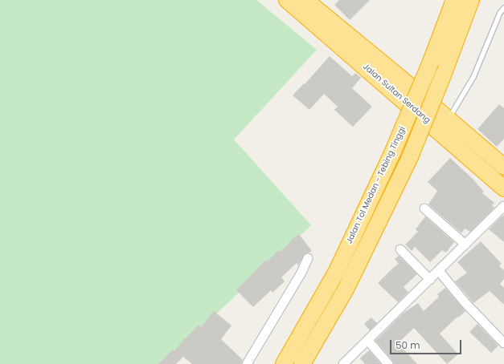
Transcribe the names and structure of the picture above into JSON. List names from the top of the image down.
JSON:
{
  "streets": {
    "highway": ["Jalan Sultan Serdang", "Jalan Tol Medan - Tebing Tinggi"]
  },
  "scale_bar": "50 m"
}
